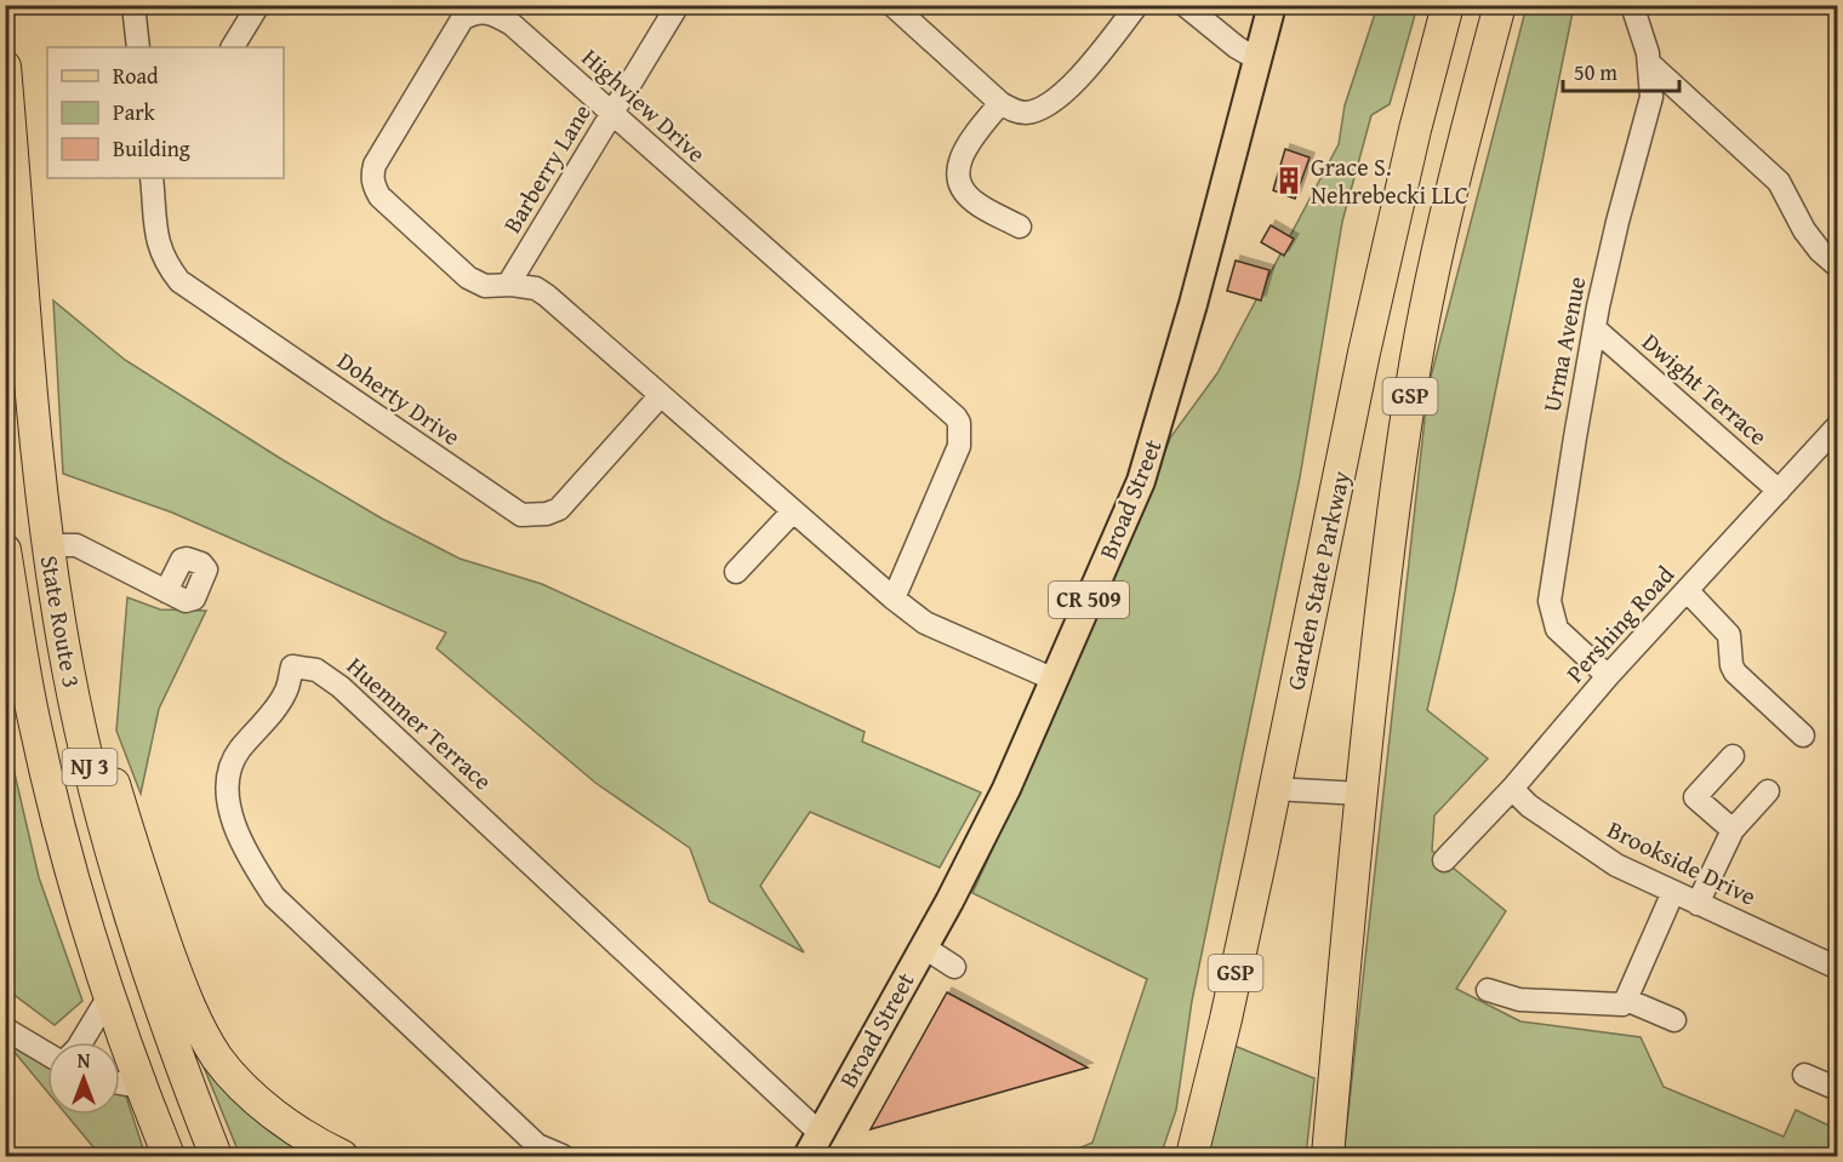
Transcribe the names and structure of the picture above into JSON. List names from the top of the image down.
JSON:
{
  "streets": {
    "highway": [
      "GSP",
      "Garden State Parkway",
      "State Route 3",
      "NJ 3"
    ],
    "main road": ["Broad Street", "CR 509"],
    "street": [
      "Highview Drive",
      "Barberry Lane",
      "Urma Avenue",
      "Dwight Terrace",
      "Doherty Drive",
      "Pershing Road",
      "Huemmer Terrace",
      "Brookside Drive"
    ]
  },
  "crossings": [
    ["Highview Drive", "Barberry Lane"],
    ["Highview Drive", "Doherty Drive"],
    ["Highview Drive", "Broad Street"],
    ["Urma Avenue", "Dwight Terrace"],
    ["Urma Avenue", "Pershing Road"],
    ["Dwight Terrace", "Pershing Road"],
    ["Broad Street", "Huemmer Terrace"],
    ["Pershing Road", "Brookside Drive"]
  ],
  "places": {
    "building": ["Grace S. Nehrebecki LLC"]
  },
  "legend": ["Road", "Park", "Building"],
  "scale_bar": "50 m",
  "north": "top"
}
